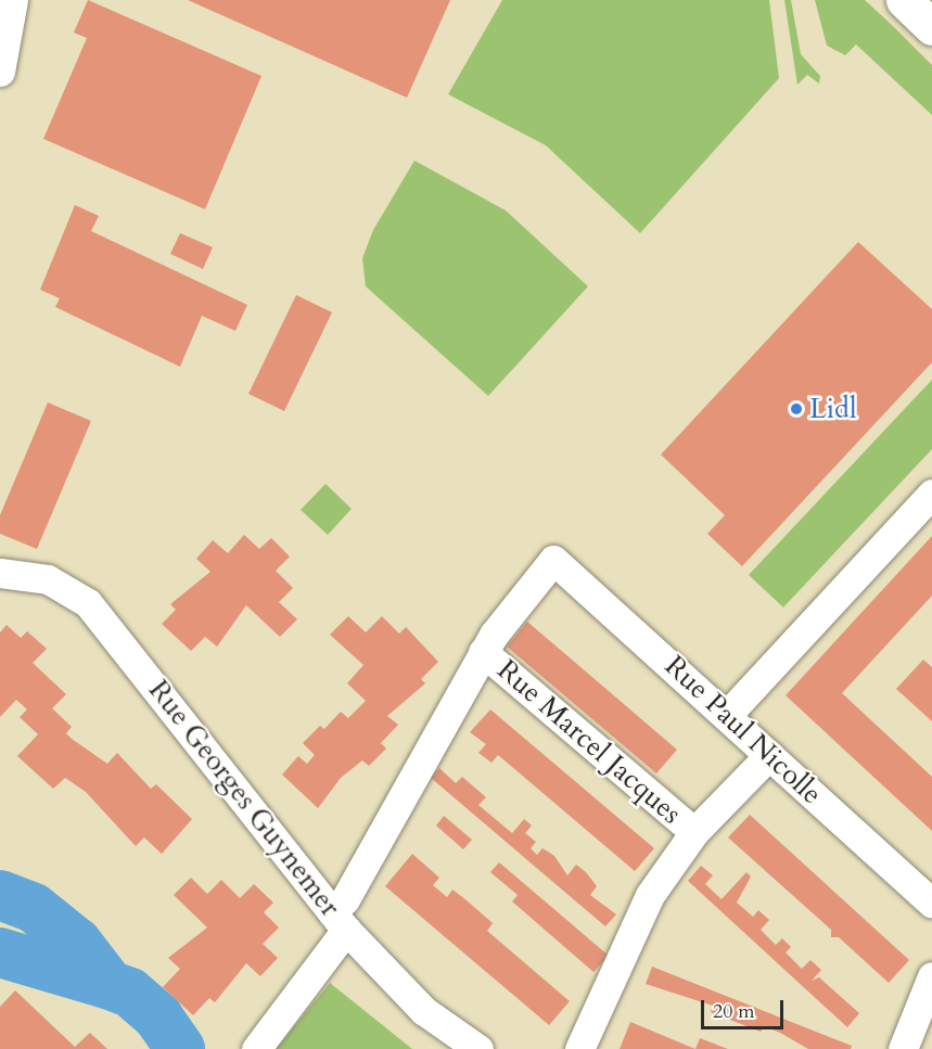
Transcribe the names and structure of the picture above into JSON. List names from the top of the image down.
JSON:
{
  "streets": {
    "street": ["Rue Paul Nicolle", "Rue Marcel Jacques", "Rue Georges Guynemer"]
  },
  "crossings": [
    ["Rue Paul Nicolle", "Rue Marcel Jacques"]
  ],
  "places": ["Lidl"],
  "scale_bar": "20 m"
}
